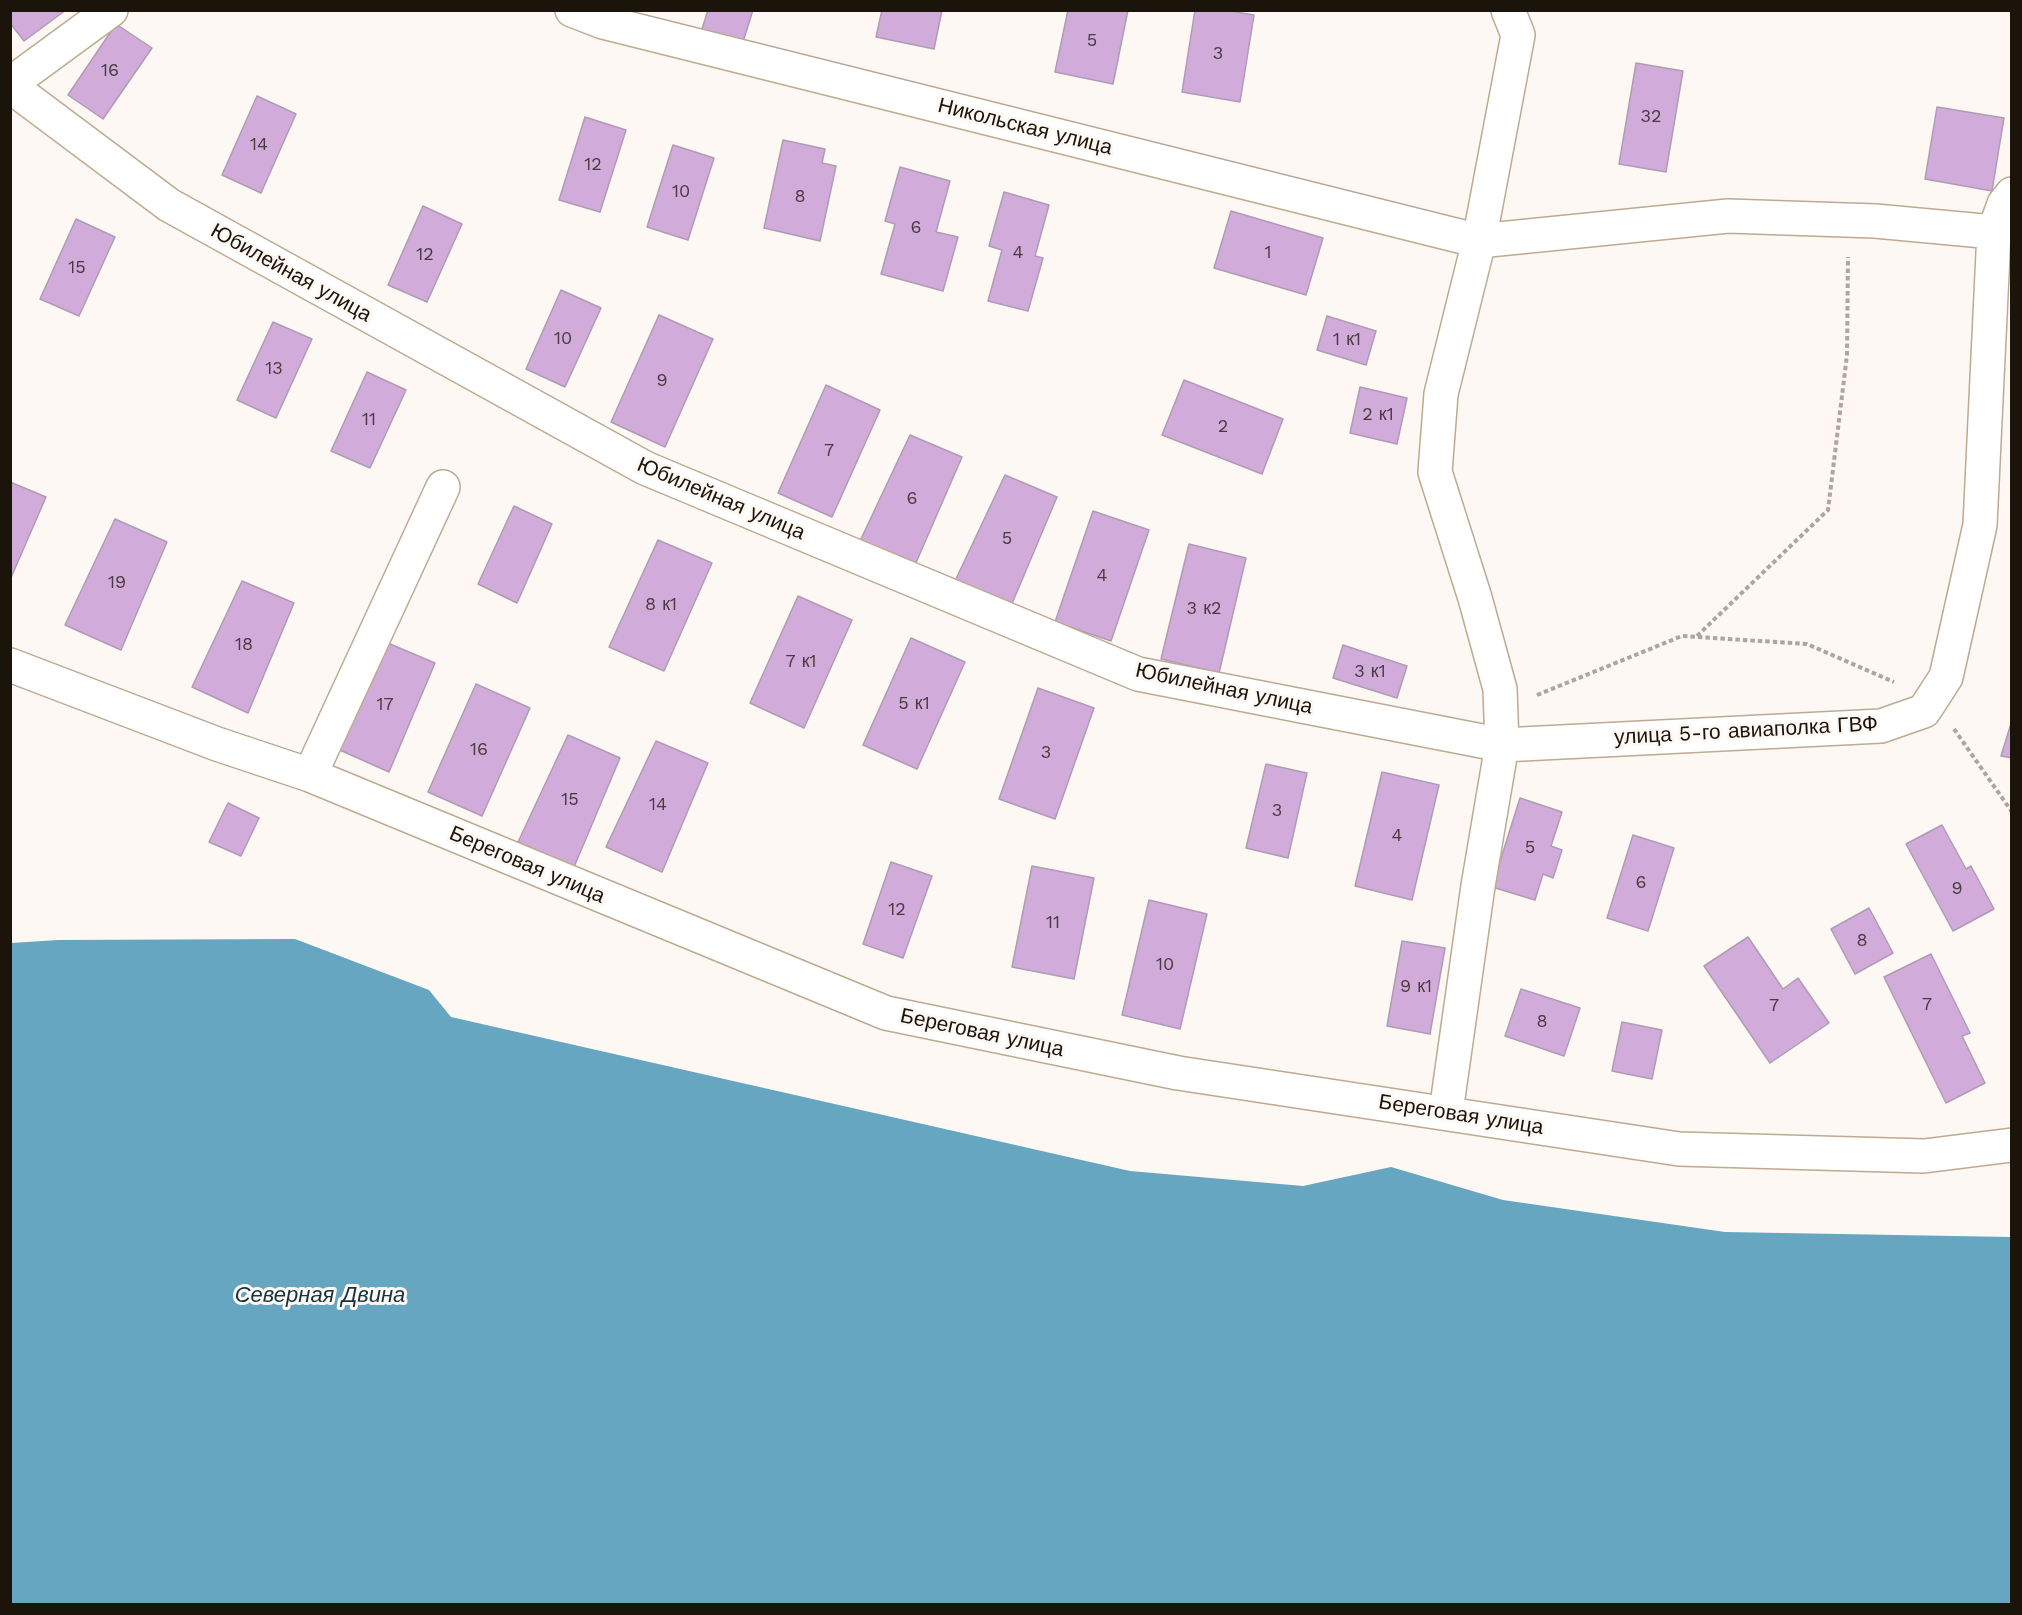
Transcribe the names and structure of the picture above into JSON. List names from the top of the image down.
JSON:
{
  "streets": {
    "street": [
      "Никольская улица",
      "Юбилейная улица",
      "улица 5-го авиаполка ГВФ",
      "Береговая улица"
    ]
  },
  "crossings": [
    ["Никольская улица", "улица 5-го авиаполка ГВФ"],
    ["Юбилейная улица", "улица 5-го авиаполка ГВФ"]
  ],
  "water": ["Северная Двина"],
  "house_numbers": [
    "5",
    "3",
    "16",
    "32",
    "14",
    "12",
    "10",
    "8",
    "6",
    "4",
    "1",
    "12",
    "15",
    "10",
    "1 к1",
    "13",
    "9",
    "2 к1",
    "11",
    "2",
    "7",
    "6",
    "5",
    "4",
    "19",
    "8 к1",
    "3 к2",
    "18",
    "7 к1",
    "3 к1",
    "5 к1",
    "17",
    "16",
    "3",
    "15",
    "14",
    "3",
    "4",
    "5",
    "6",
    "9",
    "12",
    "11",
    "8",
    "10",
    "9 к1",
    "7",
    "7",
    "8"
  ]
}
